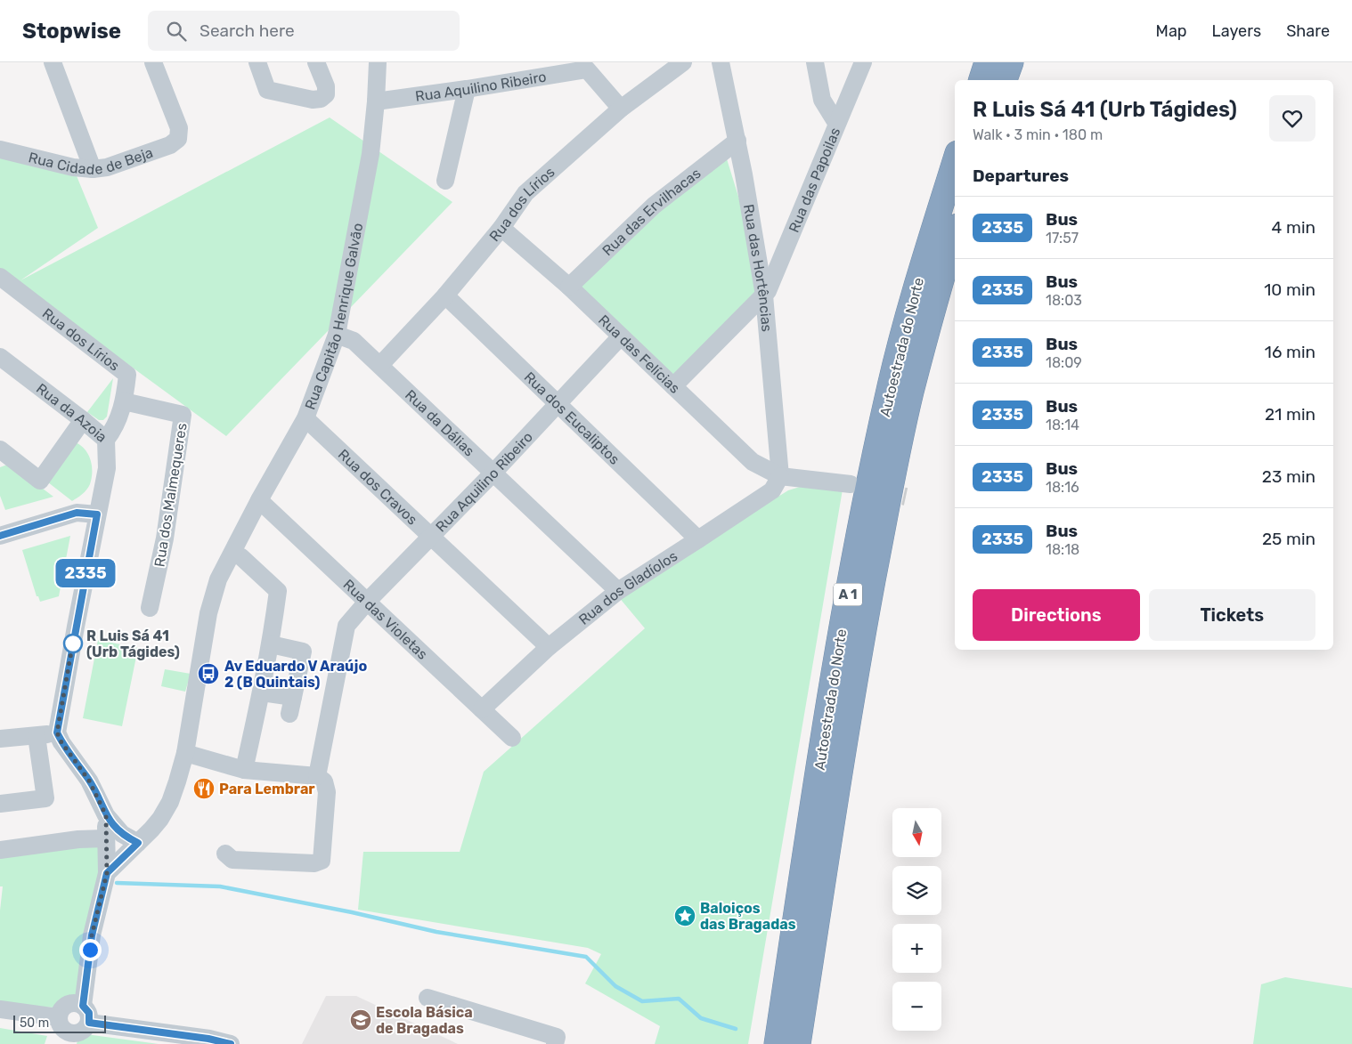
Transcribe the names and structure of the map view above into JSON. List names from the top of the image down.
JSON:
{
  "streets": {
    "highway": ["Autoestrada do Norte", "A 1"],
    "street": [
      "Rua Aquilino Ribeiro",
      "Rua Cidade de Beja",
      "Rua das Papoilas",
      "Rua dos Lírios",
      "Rua das Ervilhacas",
      "Rua das Hortências",
      "Rua Capitão Henrique Galvão",
      "Rua das Felícias",
      "Rua da Azoia",
      "Rua dos Eucaliptos",
      "Rua da Dálias",
      "Rua dos Cravos",
      "Rua dos Malmequeres",
      "Rua dos Gladíolos",
      "Rua das Violetas"
    ]
  },
  "crossings": [
    ["Rua Aquilino Ribeiro", "Rua dos Lírios"],
    ["Rua Aquilino Ribeiro", "Rua Capitão Henrique Galvão"],
    ["Rua Aquilino Ribeiro", "Rua das Felícias"],
    ["Rua Aquilino Ribeiro", "Rua dos Eucaliptos"],
    ["Rua Aquilino Ribeiro", "Rua da Dálias"],
    ["Rua Aquilino Ribeiro", "Rua dos Cravos"],
    ["Rua Aquilino Ribeiro", "Rua das Violetas"],
    ["Rua das Papoilas", "Rua das Hortências"],
    ["Rua dos Lírios", "Rua das Felícias"],
    ["Rua dos Lírios", "Rua da Azoia"],
    ["Rua dos Lírios", "Rua dos Eucaliptos"],
    ["Rua dos Lírios", "Rua da Dálias"],
    ["Rua dos Lírios", "Rua dos Malmequeres"],
    ["Rua das Ervilhacas", "Rua das Hortências"],
    ["Rua das Ervilhacas", "Rua das Felícias"],
    ["Rua das Hortências", "Rua das Felícias"],
    ["Rua das Hortências", "Rua dos Gladíolos"],
    ["Rua Capitão Henrique Galvão", "Rua da Dálias"],
    ["Rua Capitão Henrique Galvão", "Rua dos Cravos"],
    ["Rua Capitão Henrique Galvão", "Rua das Violetas"],
    ["Rua das Felícias", "Rua dos Gladíolos"],
    ["Rua dos Eucaliptos", "Rua dos Gladíolos"],
    ["Rua da Dálias", "Rua dos Gladíolos"],
    ["Rua dos Cravos", "Rua dos Gladíolos"],
    ["Rua dos Gladíolos", "Rua das Violetas"]
  ],
  "places": {
    "other": ["R Luis Sá 41 (Urb Tágides)"],
    "bus stop": ["Av Eduardo V Araújo 2 (B Quintais)"],
    "restaurant": ["Para Lembrar"],
    "place": ["Baloiços das Bragadas"],
    "school or university": ["Escola Básica de Bragadas"]
  },
  "lines": ["bus line 2335"],
  "scale_bar": "50 m",
  "north": "bottom",
  "page": {
    "header": "Stopwise",
    "search": "Search here",
    "nav": ["Map", "Layers", "Share"],
    "on_map": "2335",
    "heading": [
      ["R Luis Sá 41 (Urb Tágides)", "Walk · 3 min · 180 m"],
      "Departures"
    ],
    "list": [
      {
        "mark": "2335",
        "name": "Bus",
        "note": "17:57",
        "value": "4 min"
      },
      {
        "mark": "2335",
        "name": "Bus",
        "note": "18:03",
        "value": "10 min"
      },
      {
        "mark": "2335",
        "name": "Bus",
        "note": "18:09",
        "value": "16 min"
      },
      {
        "mark": "2335",
        "name": "Bus",
        "note": "18:14",
        "value": "21 min"
      },
      {
        "mark": "2335",
        "name": "Bus",
        "note": "18:16",
        "value": "23 min"
      },
      {
        "mark": "2335",
        "name": "Bus",
        "note": "18:18",
        "value": "25 min"
      }
    ],
    "buttons": ["Directions", "Tickets"],
    "map_buttons": ["+", "−"],
    "scale": "50 m"
  }
}
